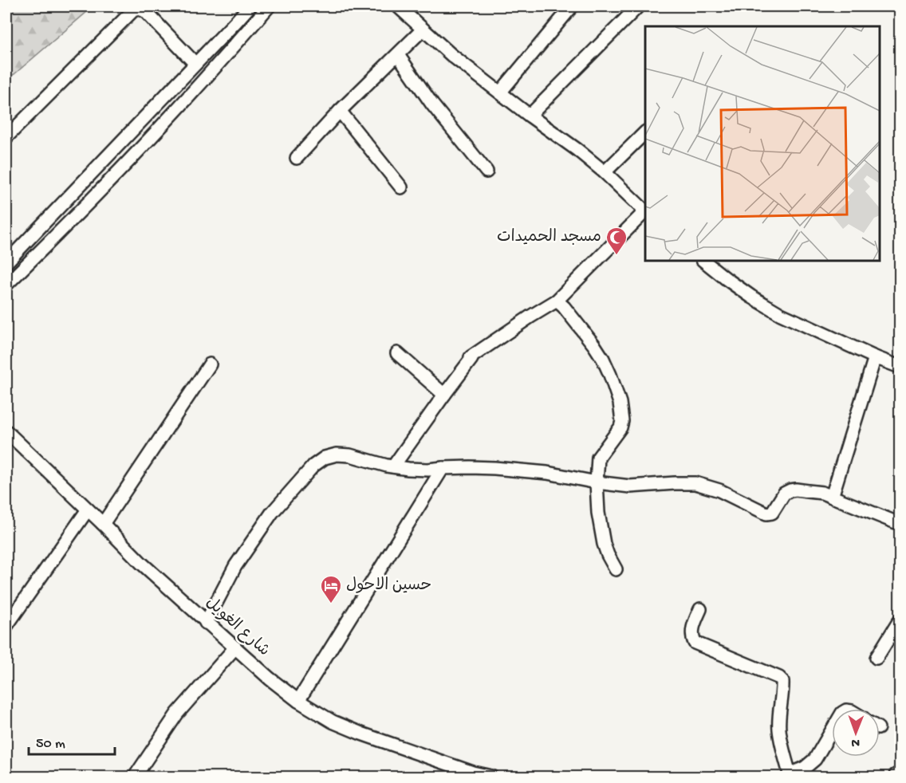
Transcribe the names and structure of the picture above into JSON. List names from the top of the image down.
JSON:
{
  "streets": {
    "street": ["شارع الغويل"]
  },
  "places": {
    "mosque": ["مسجد الحميدات"],
    "hotel": ["حسين الاحول"]
  },
  "scale_bar": "50 m",
  "north": "bottom"
}
